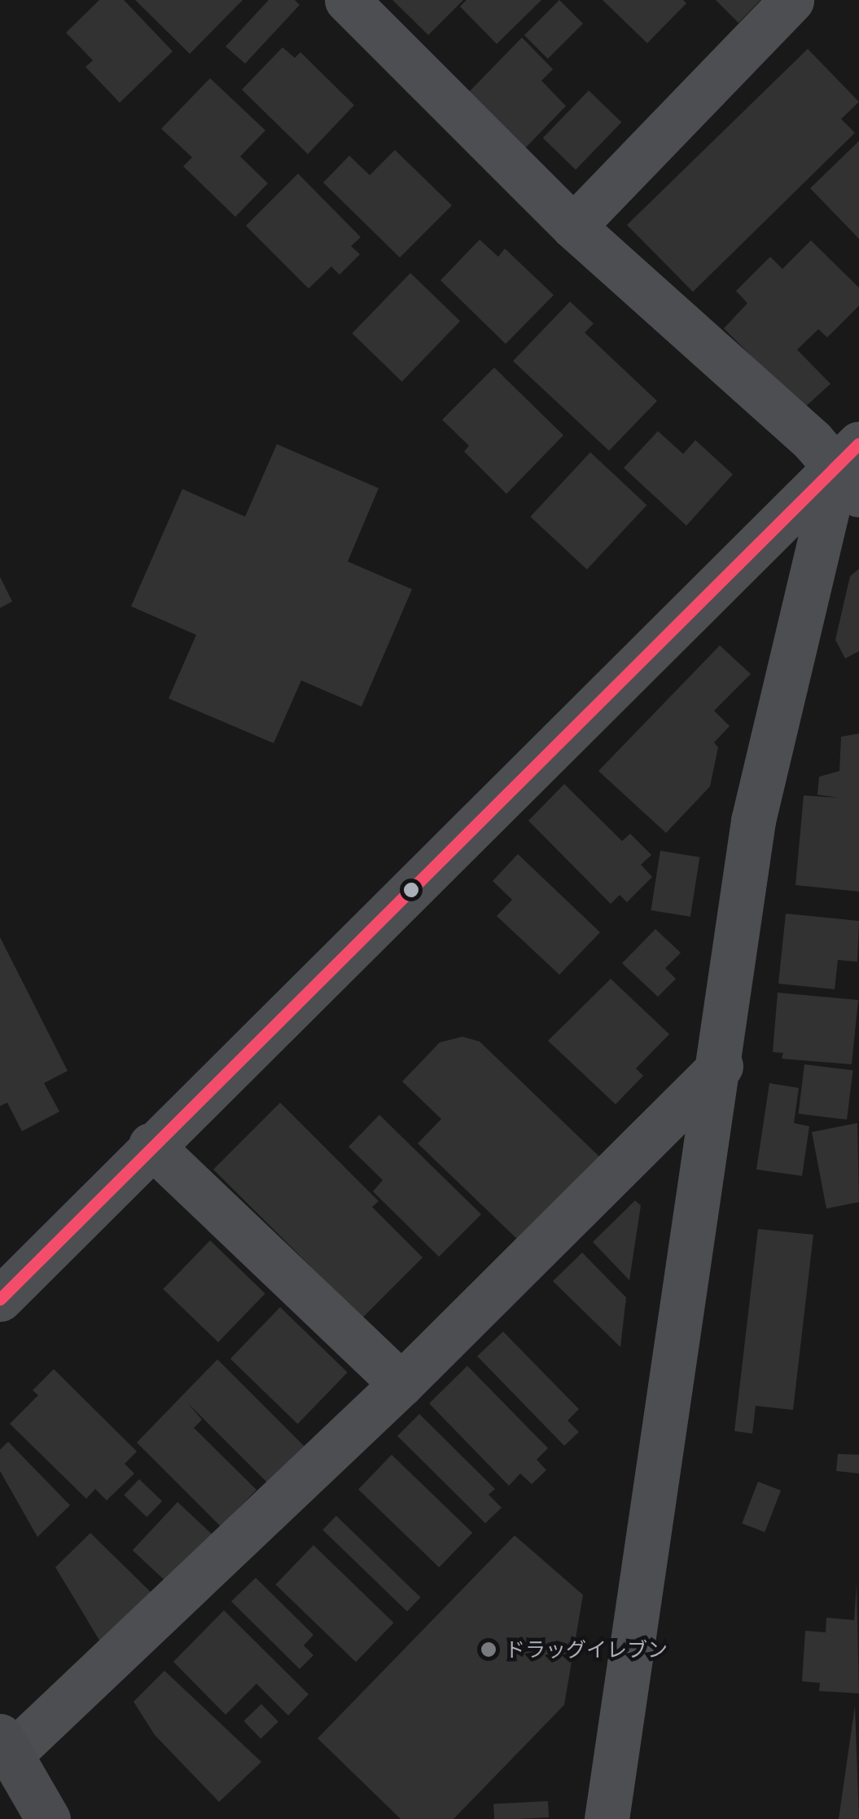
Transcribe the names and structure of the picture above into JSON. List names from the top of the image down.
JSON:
{
  "places": ["ドラッグイレブン"]
}
